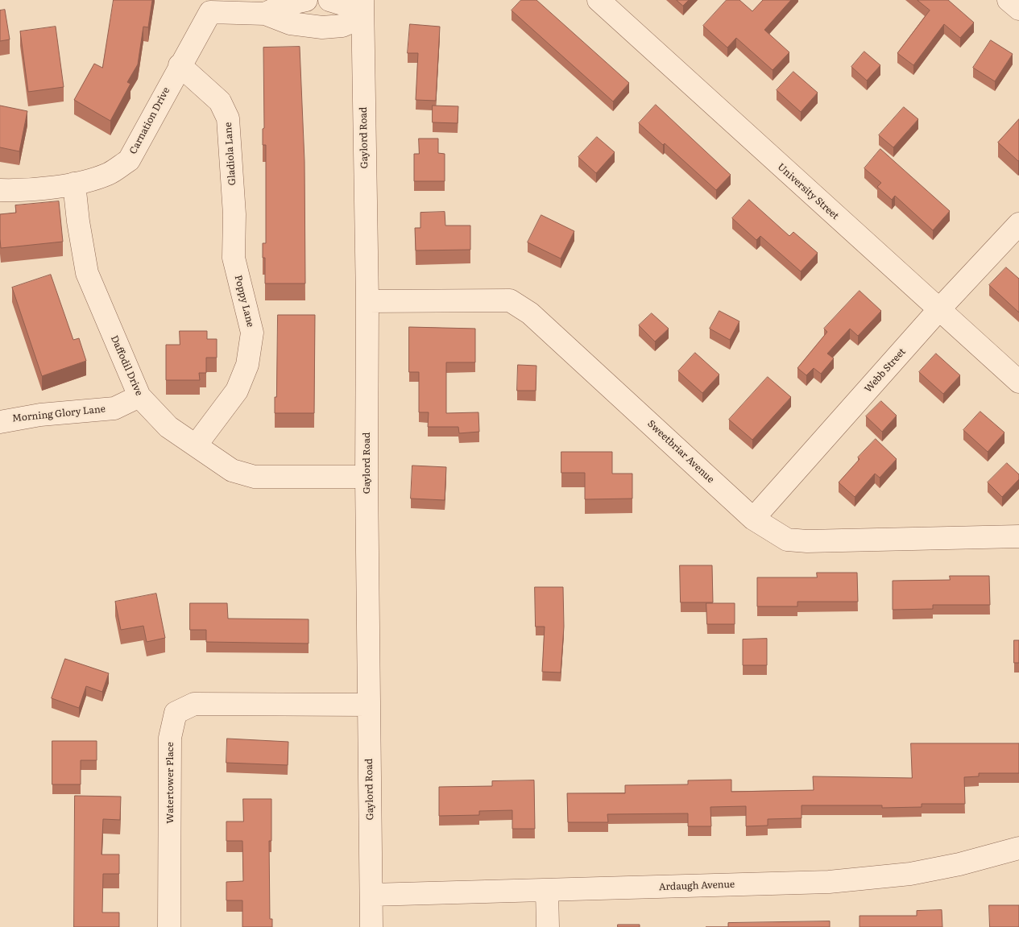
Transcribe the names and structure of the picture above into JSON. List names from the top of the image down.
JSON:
{
  "streets": {
    "street": [
      "Carnation Drive",
      "Gaylord Road",
      "Gladiola Lane",
      "University Street",
      "Poppy Lane",
      "Daffodil Drive",
      "Webb Street",
      "Morning Glory Lane",
      "Sweetbriar Avenue",
      "Watertower Place",
      "Ardaugh Avenue"
    ]
  },
  "crossings": [
    ["Carnation Drive", "Gaylord Road"],
    ["Carnation Drive", "Gladiola Lane"],
    ["Carnation Drive", "Daffodil Drive"],
    ["Gaylord Road", "Daffodil Drive"],
    ["Gaylord Road", "Sweetbriar Avenue"],
    ["Gaylord Road", "Watertower Place"],
    ["Gaylord Road", "Ardaugh Avenue"],
    ["Gladiola Lane", "Poppy Lane"],
    ["University Street", "Webb Street"],
    ["Poppy Lane", "Daffodil Drive"],
    ["Daffodil Drive", "Morning Glory Lane"],
    ["Webb Street", "Sweetbriar Avenue"]
  ]
}
